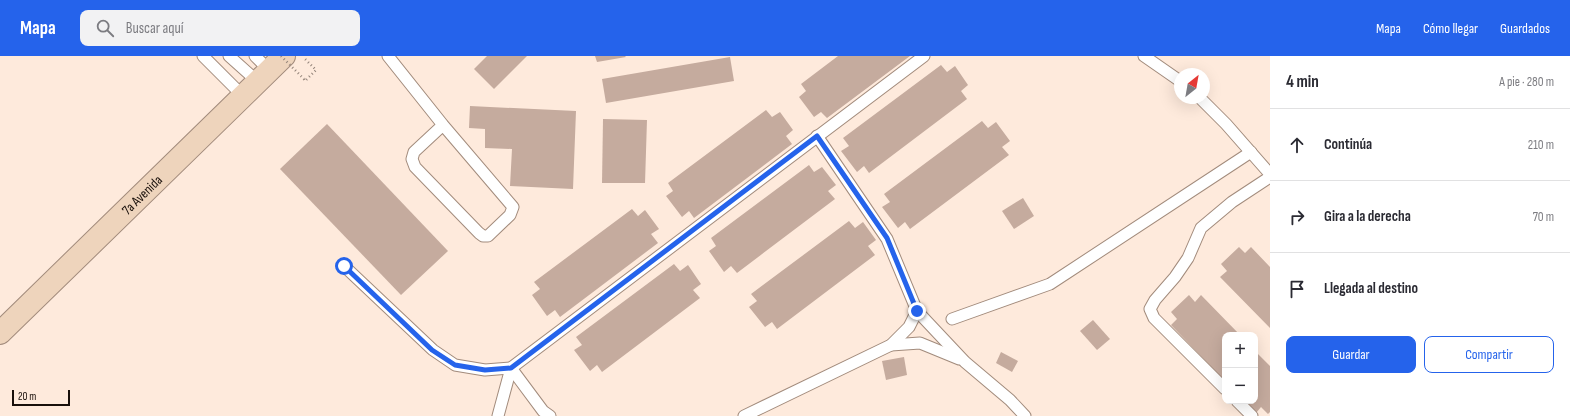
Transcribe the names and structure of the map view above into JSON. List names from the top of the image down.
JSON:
{
  "streets": {
    "main road": ["7a Avenida"]
  },
  "scale_bar": "20 m",
  "north": "top right",
  "page": {
    "header": "Mapa",
    "search": "Buscar aquí",
    "nav": ["Mapa", "Cómo llegar", "Guardados"],
    "heading": ["4 min", "A pie · 280 m"],
    "list": [
      ["Continúa", "210 m"],
      ["Gira a la derecha", "70 m"],
      "Llegada al destino"
    ],
    "buttons": ["Guardar", "Compartir"],
    "map_buttons": ["+", "−"],
    "scale": "20 m"
  }
}
